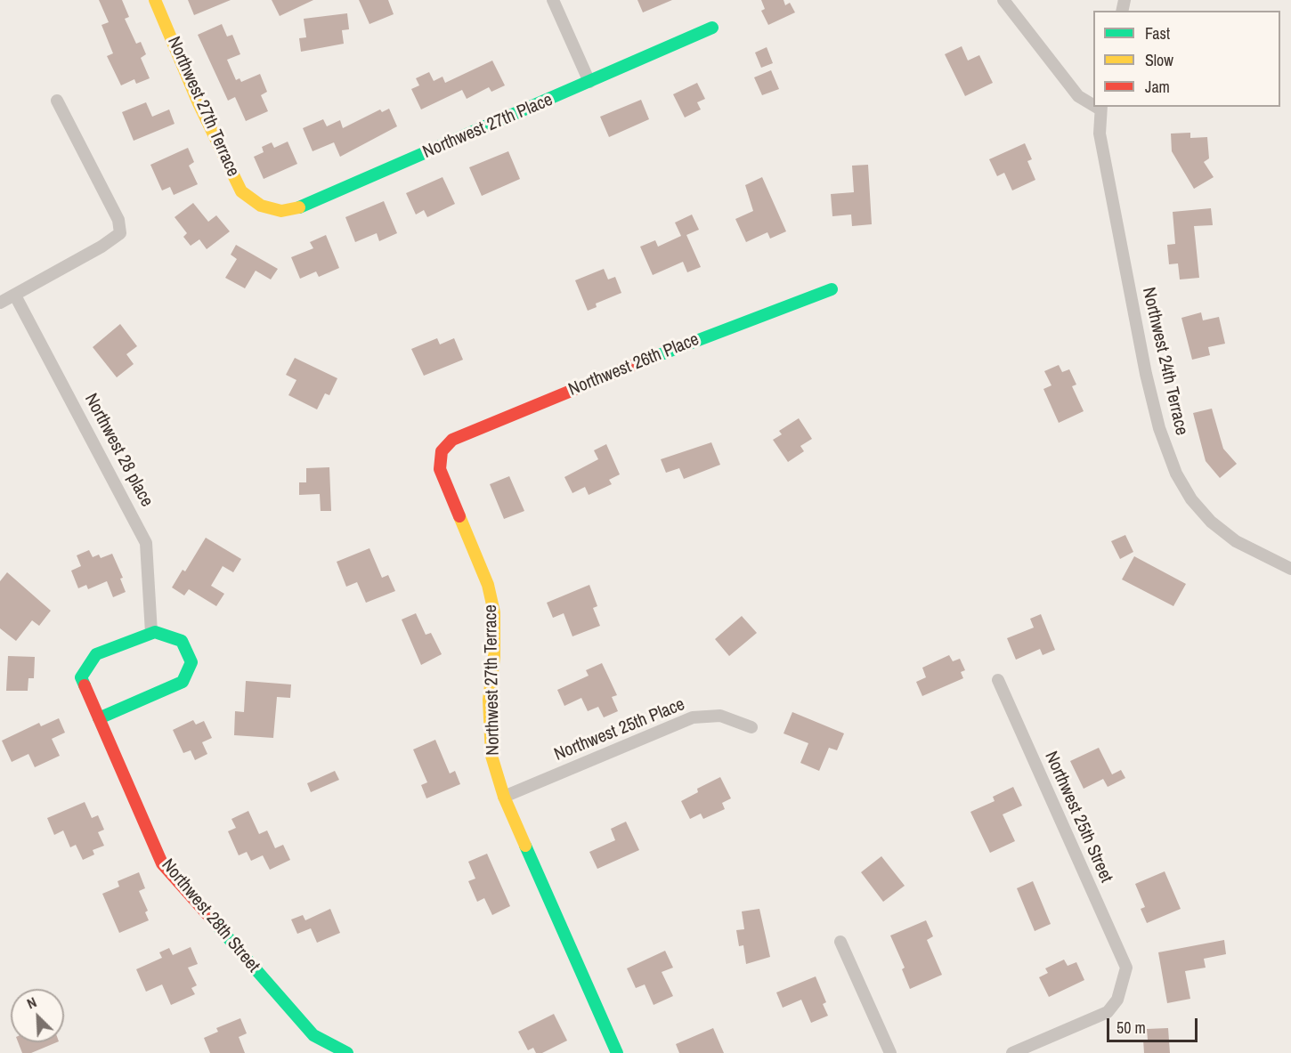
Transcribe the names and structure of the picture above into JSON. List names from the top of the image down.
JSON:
{
  "streets": {
    "street": [
      "Northwest 27th Terrace",
      "Northwest 27th Place",
      "Northwest 24th Terrace",
      "Northwest 26th Place",
      "Northwest 28 place",
      "Northwest 25th Place",
      "Northwest 25th Street",
      "Northwest 28th Street"
    ]
  },
  "crossings": [
    ["Northwest 27th Terrace", "Northwest 27th Place"],
    ["Northwest 27th Terrace", "Northwest 26th Place"],
    ["Northwest 27th Terrace", "Northwest 25th Place"],
    ["Northwest 28 place", "Northwest 28th Street"]
  ],
  "legend": ["Fast", "Slow", "Jam"],
  "scale_bar": "50 m",
  "north": "top left"
}
